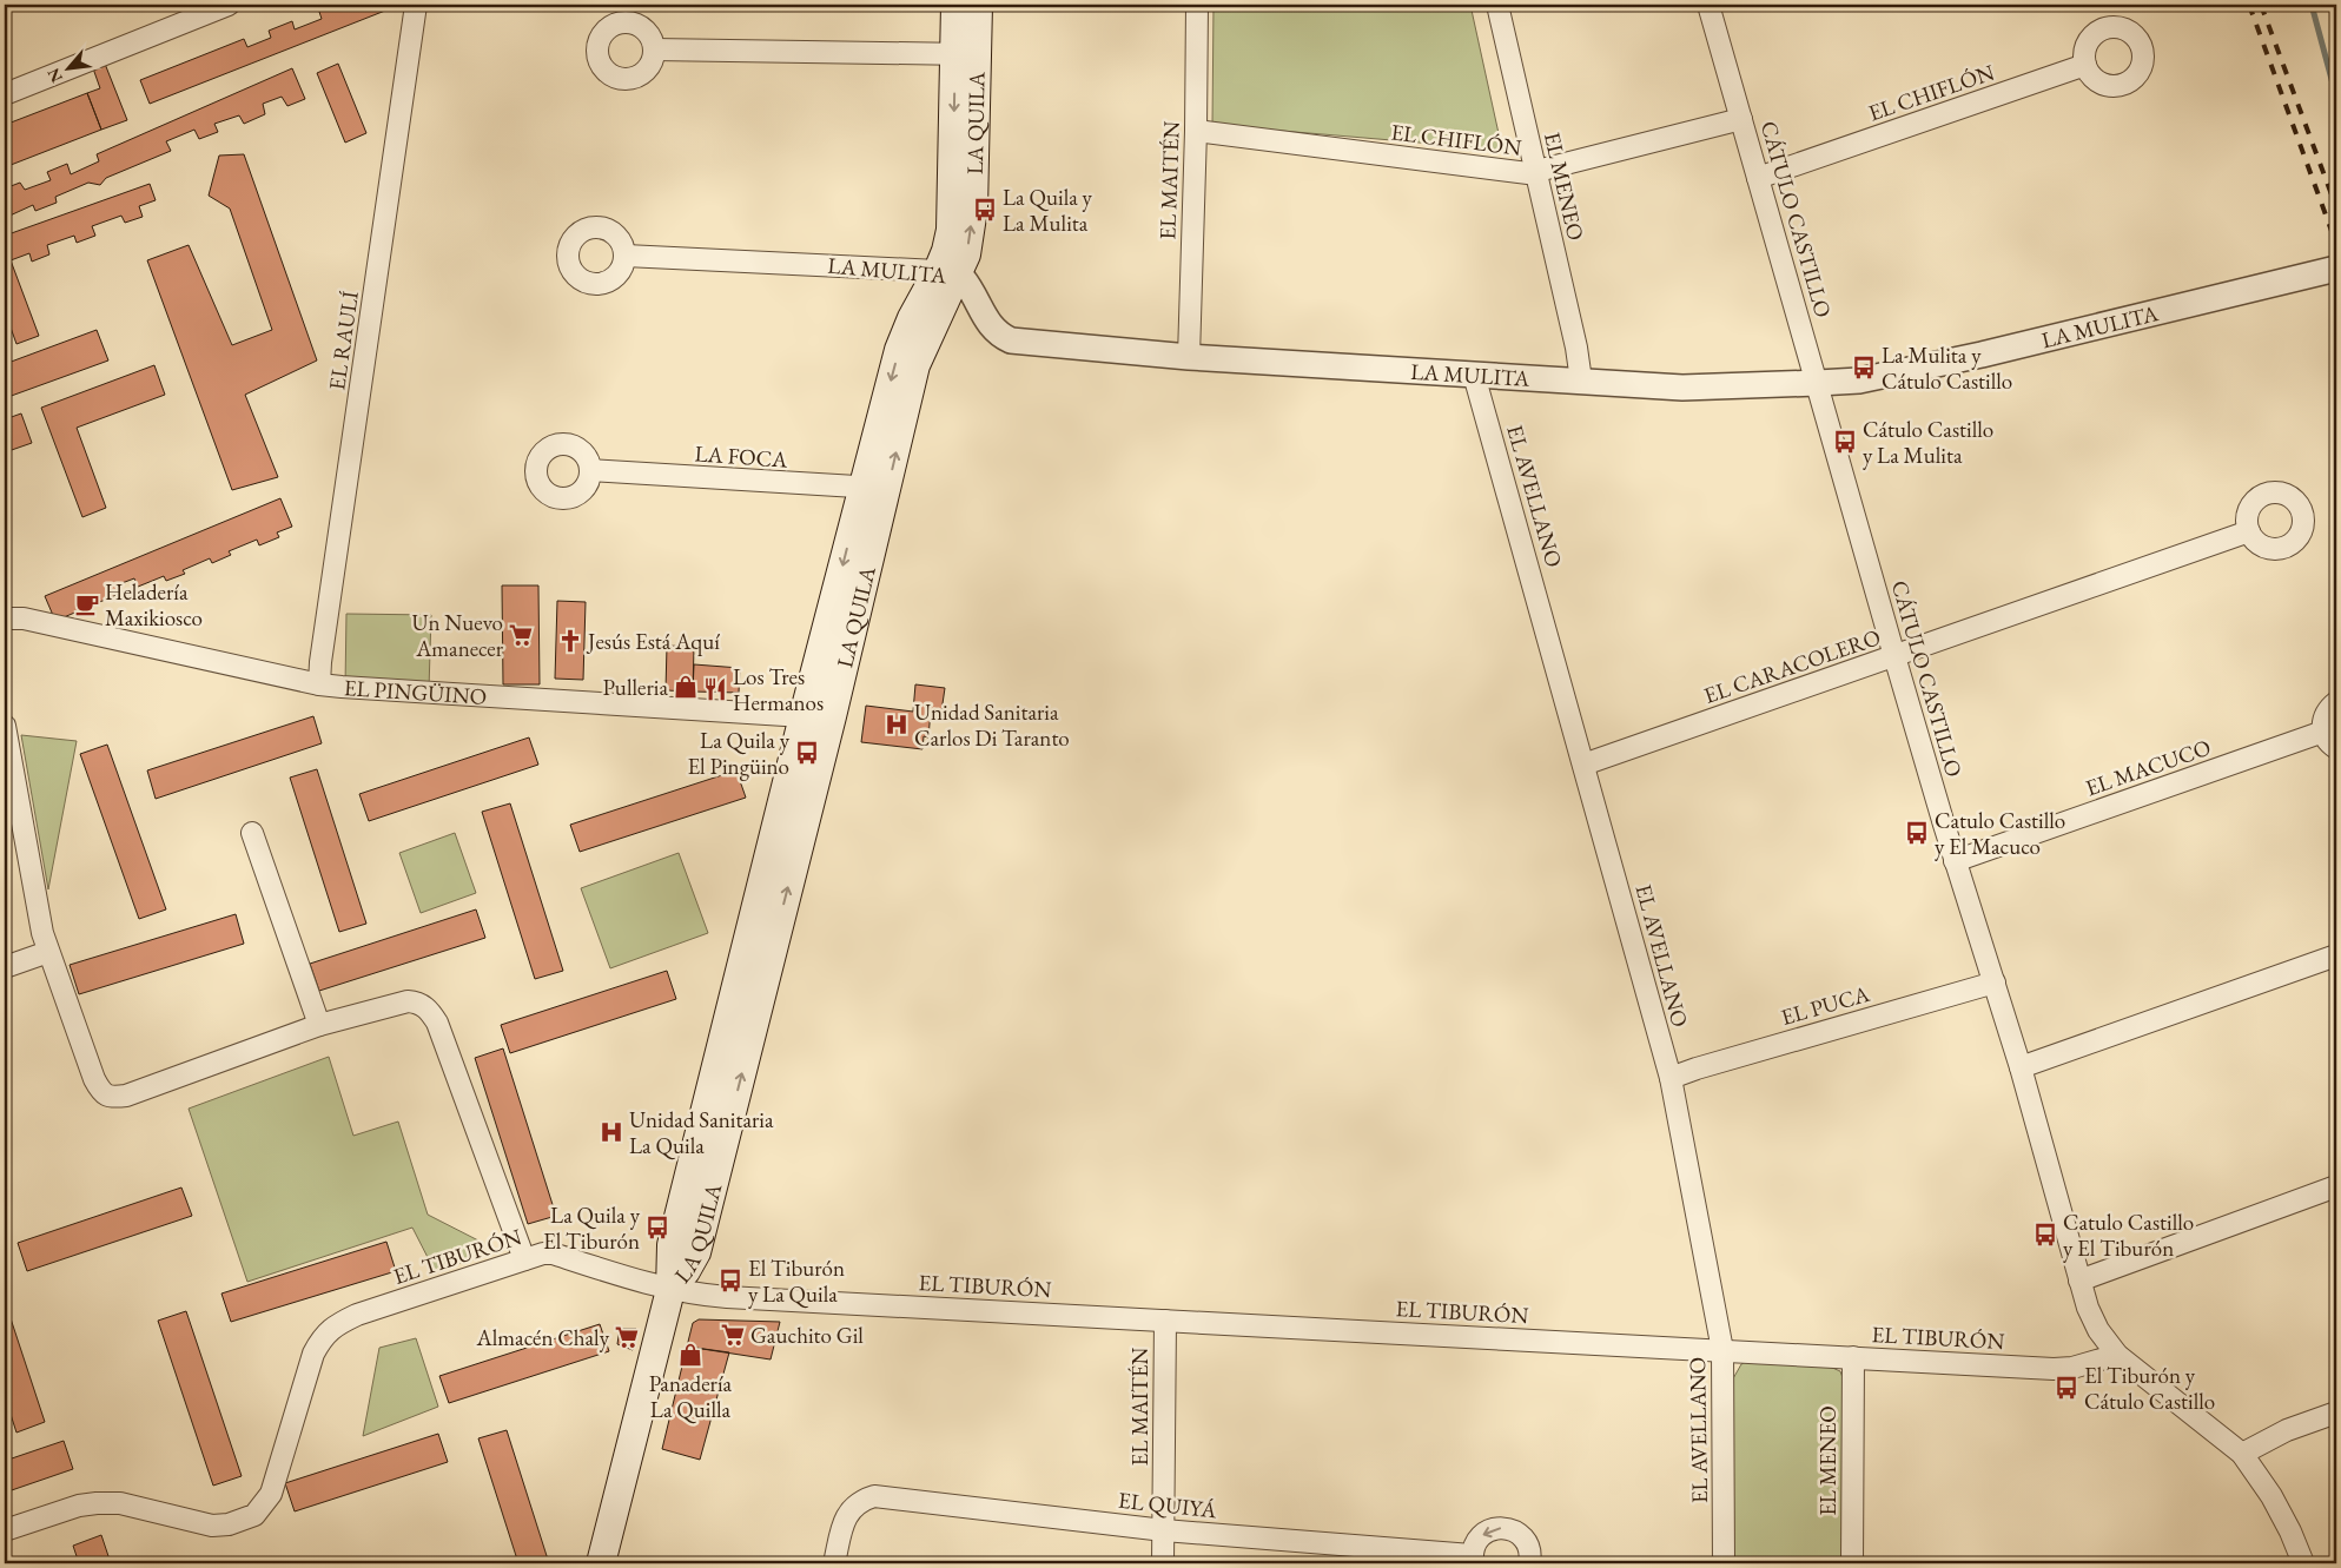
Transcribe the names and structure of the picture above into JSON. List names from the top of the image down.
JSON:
{
  "streets": {
    "main road": ["LA QUILA", "EL PINGÜINO"],
    "street": [
      "EL CHIFLÓN",
      "EL MAITÉN",
      "EL MENEO",
      "CÁTULO CASTILLO",
      "LA MULITA",
      "EL RAULÍ",
      "LA FOCA",
      "EL AVELLANO",
      "EL CARACOLERO",
      "EL MACUCO",
      "EL PUCA",
      "EL TIBURÓN",
      "EL QUIYÁ"
    ]
  },
  "crossings": [
    ["EL CHIFLÓN", "EL MAITÉN"],
    ["EL CHIFLÓN", "EL MENEO"],
    ["EL CHIFLÓN", "CÁTULO CASTILLO"],
    ["LA QUILA", "LA MULITA"],
    ["LA QUILA", "LA FOCA"],
    ["LA QUILA", "EL PINGÜINO"],
    ["LA QUILA", "EL TIBURÓN"],
    ["EL MAITÉN", "LA MULITA"],
    ["EL MAITÉN", "EL TIBURÓN"],
    ["EL MAITÉN", "EL QUIYÁ"],
    ["EL MENEO", "LA MULITA"],
    ["EL MENEO", "EL TIBURÓN"],
    ["CÁTULO CASTILLO", "LA MULITA"],
    ["CÁTULO CASTILLO", "EL CARACOLERO"],
    ["CÁTULO CASTILLO", "EL MACUCO"],
    ["CÁTULO CASTILLO", "EL PUCA"],
    ["CÁTULO CASTILLO", "EL TIBURÓN"],
    ["LA MULITA", "EL AVELLANO"],
    ["EL RAULÍ", "EL PINGÜINO"],
    ["EL AVELLANO", "EL CARACOLERO"],
    ["EL AVELLANO", "EL PUCA"],
    ["EL AVELLANO", "EL TIBURÓN"]
  ],
  "places": {
    "bus stop": [
      "La Quila y La Mulita",
      "La Mulita y Cátulo Castillo",
      "Cátulo Castillo y La Mulita",
      "La Quila y El Pingüino",
      "Catulo Castillo y El Macuco",
      "La Quila y El Tiburón",
      "Catulo Castillo y El Tiburón",
      "El Tiburón y La Quila",
      "El Tiburón y Cátulo Castillo"
    ],
    "cafe": ["Heladería Maxikiosco"],
    "supermarket": ["Un Nuevo Amanecer", "Gauchito Gil", "Almacén Chaly"],
    "church": ["Jesús Está Aquí"],
    "shop": ["Pulleria", "Panadería La Quilla"],
    "restaurant": ["Los Tres Hermanos"],
    "hospital": ["Unidad Sanitaria Carlos Di Taranto", "Unidad Sanitaria La Quila"]
  },
  "north": "bottom left"
}
